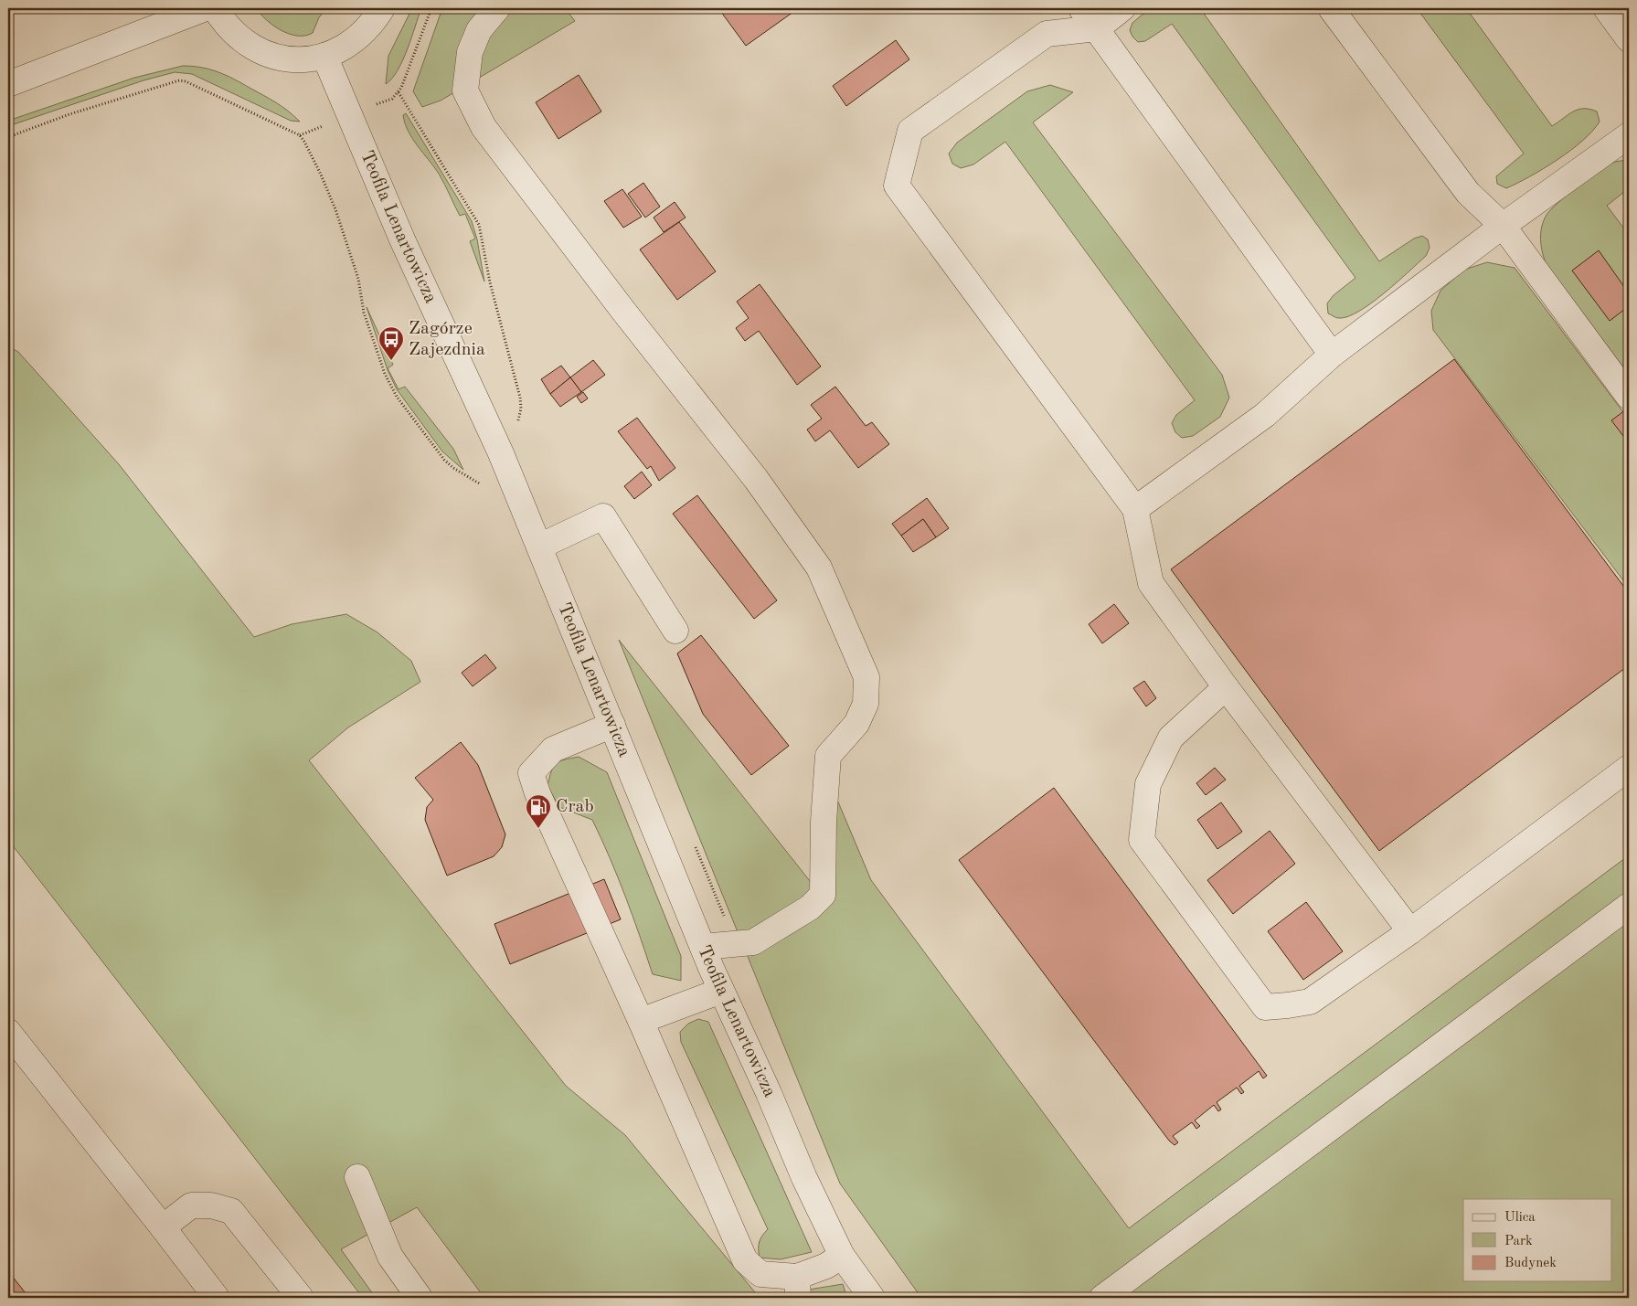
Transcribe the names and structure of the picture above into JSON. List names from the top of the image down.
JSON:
{
  "streets": {
    "street": ["Teofila Lenartowicza"]
  },
  "places": {
    "bus stop": ["Zagórze Zajezdnia"],
    "fuel station": ["Crab"]
  },
  "legend": ["Ulica", "Park", "Budynek"]
}
